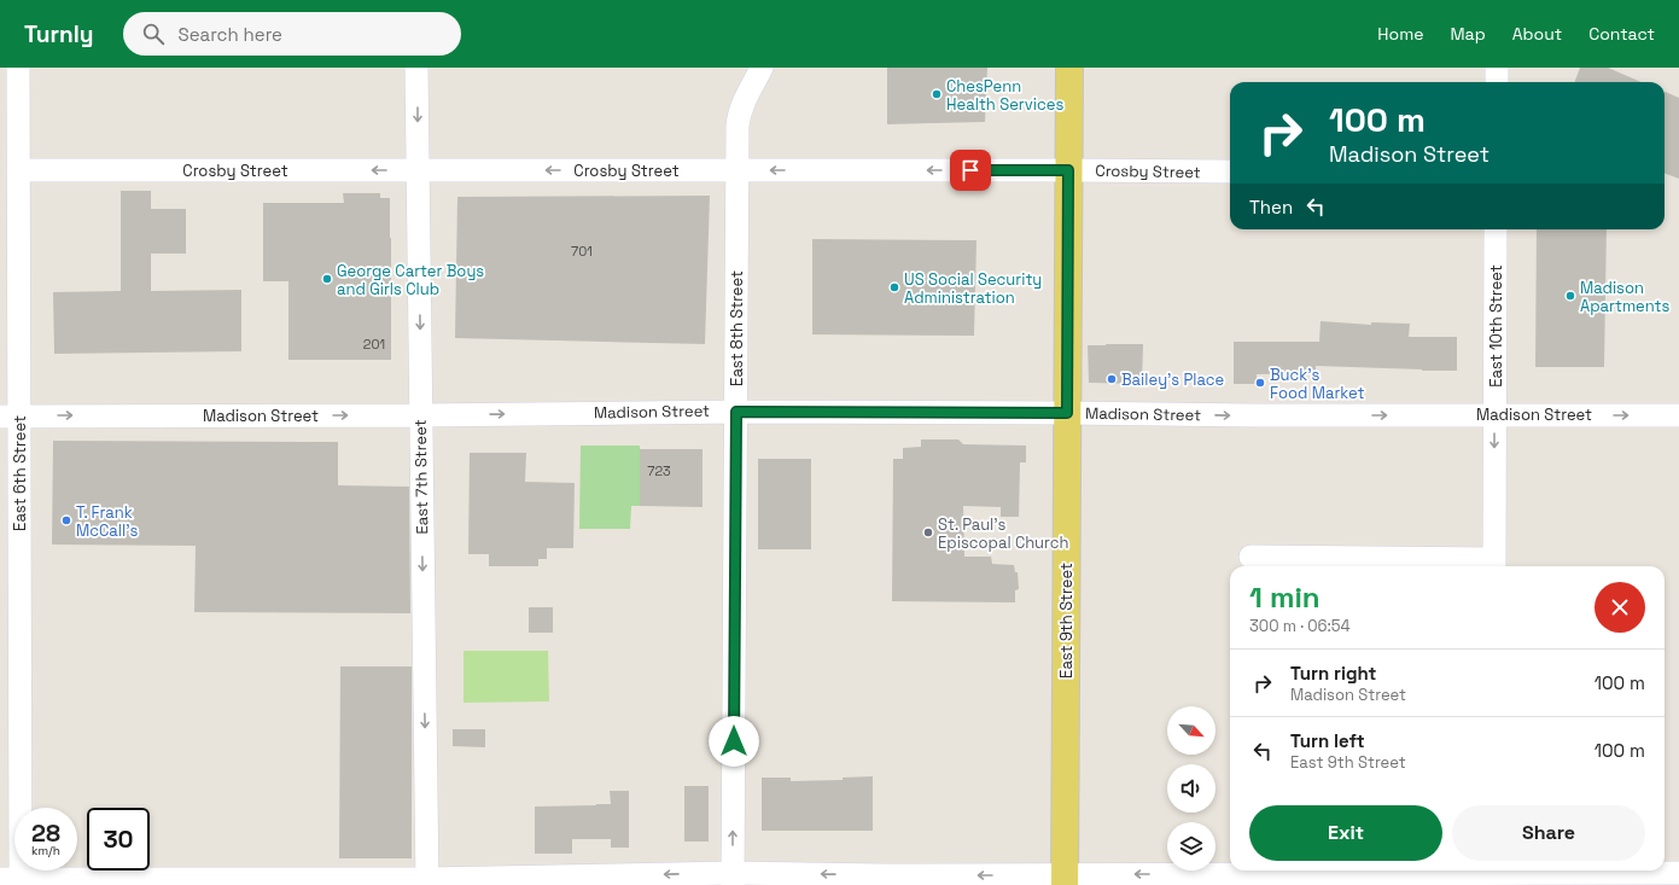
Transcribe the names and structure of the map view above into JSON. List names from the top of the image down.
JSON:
{
  "streets": {
    "main road": ["East 9th Street"],
    "street": [
      "Crosby Street",
      "East 10th Street",
      "East 8th Street",
      "Madison Street",
      "East 6th Street",
      "East 7th Street"
    ]
  },
  "crossings": [
    ["Crosby Street", "East 8th Street"],
    ["Crosby Street", "East 6th Street"],
    ["Crosby Street", "East 7th Street"],
    ["Crosby Street", "East 9th Street"],
    ["East 10th Street", "Madison Street"],
    ["East 8th Street", "Madison Street"],
    ["Madison Street", "East 6th Street"],
    ["Madison Street", "East 7th Street"],
    ["Madison Street", "East 9th Street"]
  ],
  "one_way": [
    "Crosby Street",
    "East 10th Street",
    "East 8th Street",
    "Madison Street",
    "East 7th Street"
  ],
  "places": [
    "ChesPenn Health Services",
    "George Carter Boys and Girls Club",
    "US Social Security Administration",
    "Madison Apartments",
    "Bailey's Place",
    "Buck's Food Market",
    "T. Frank McCall's",
    "St. Paul's Episcopal Church"
  ],
  "house_numbers": ["701", "201", "723"],
  "north": "bottom right",
  "page": {
    "header": "Turnly",
    "search": "Search here",
    "nav": [
      "Home",
      "Map",
      "About",
      "Contact"
    ],
    "turn": ["100 m", "Madison Street"],
    "then": "Then",
    "heading": ["1 min", "300 m · 06:54"],
    "list": [
      {
        "name": "Turn right",
        "note": "Madison Street",
        "value": "100 m"
      },
      {
        "name": "Turn left",
        "note": "East 9th Street",
        "value": "100 m"
      }
    ],
    "buttons": ["Exit", "Share"],
    "speed": "28 km/h",
    "limit": "30"
  }
}
